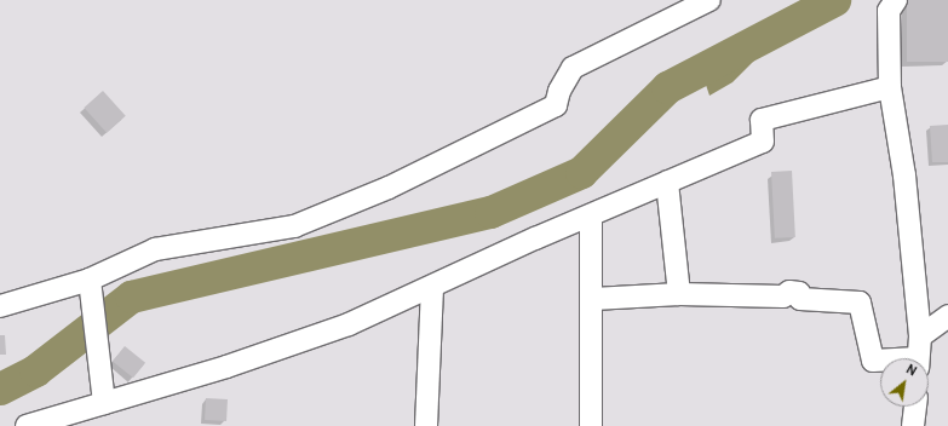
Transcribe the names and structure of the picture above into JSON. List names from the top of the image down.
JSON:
{
  "north": "top right"
}
